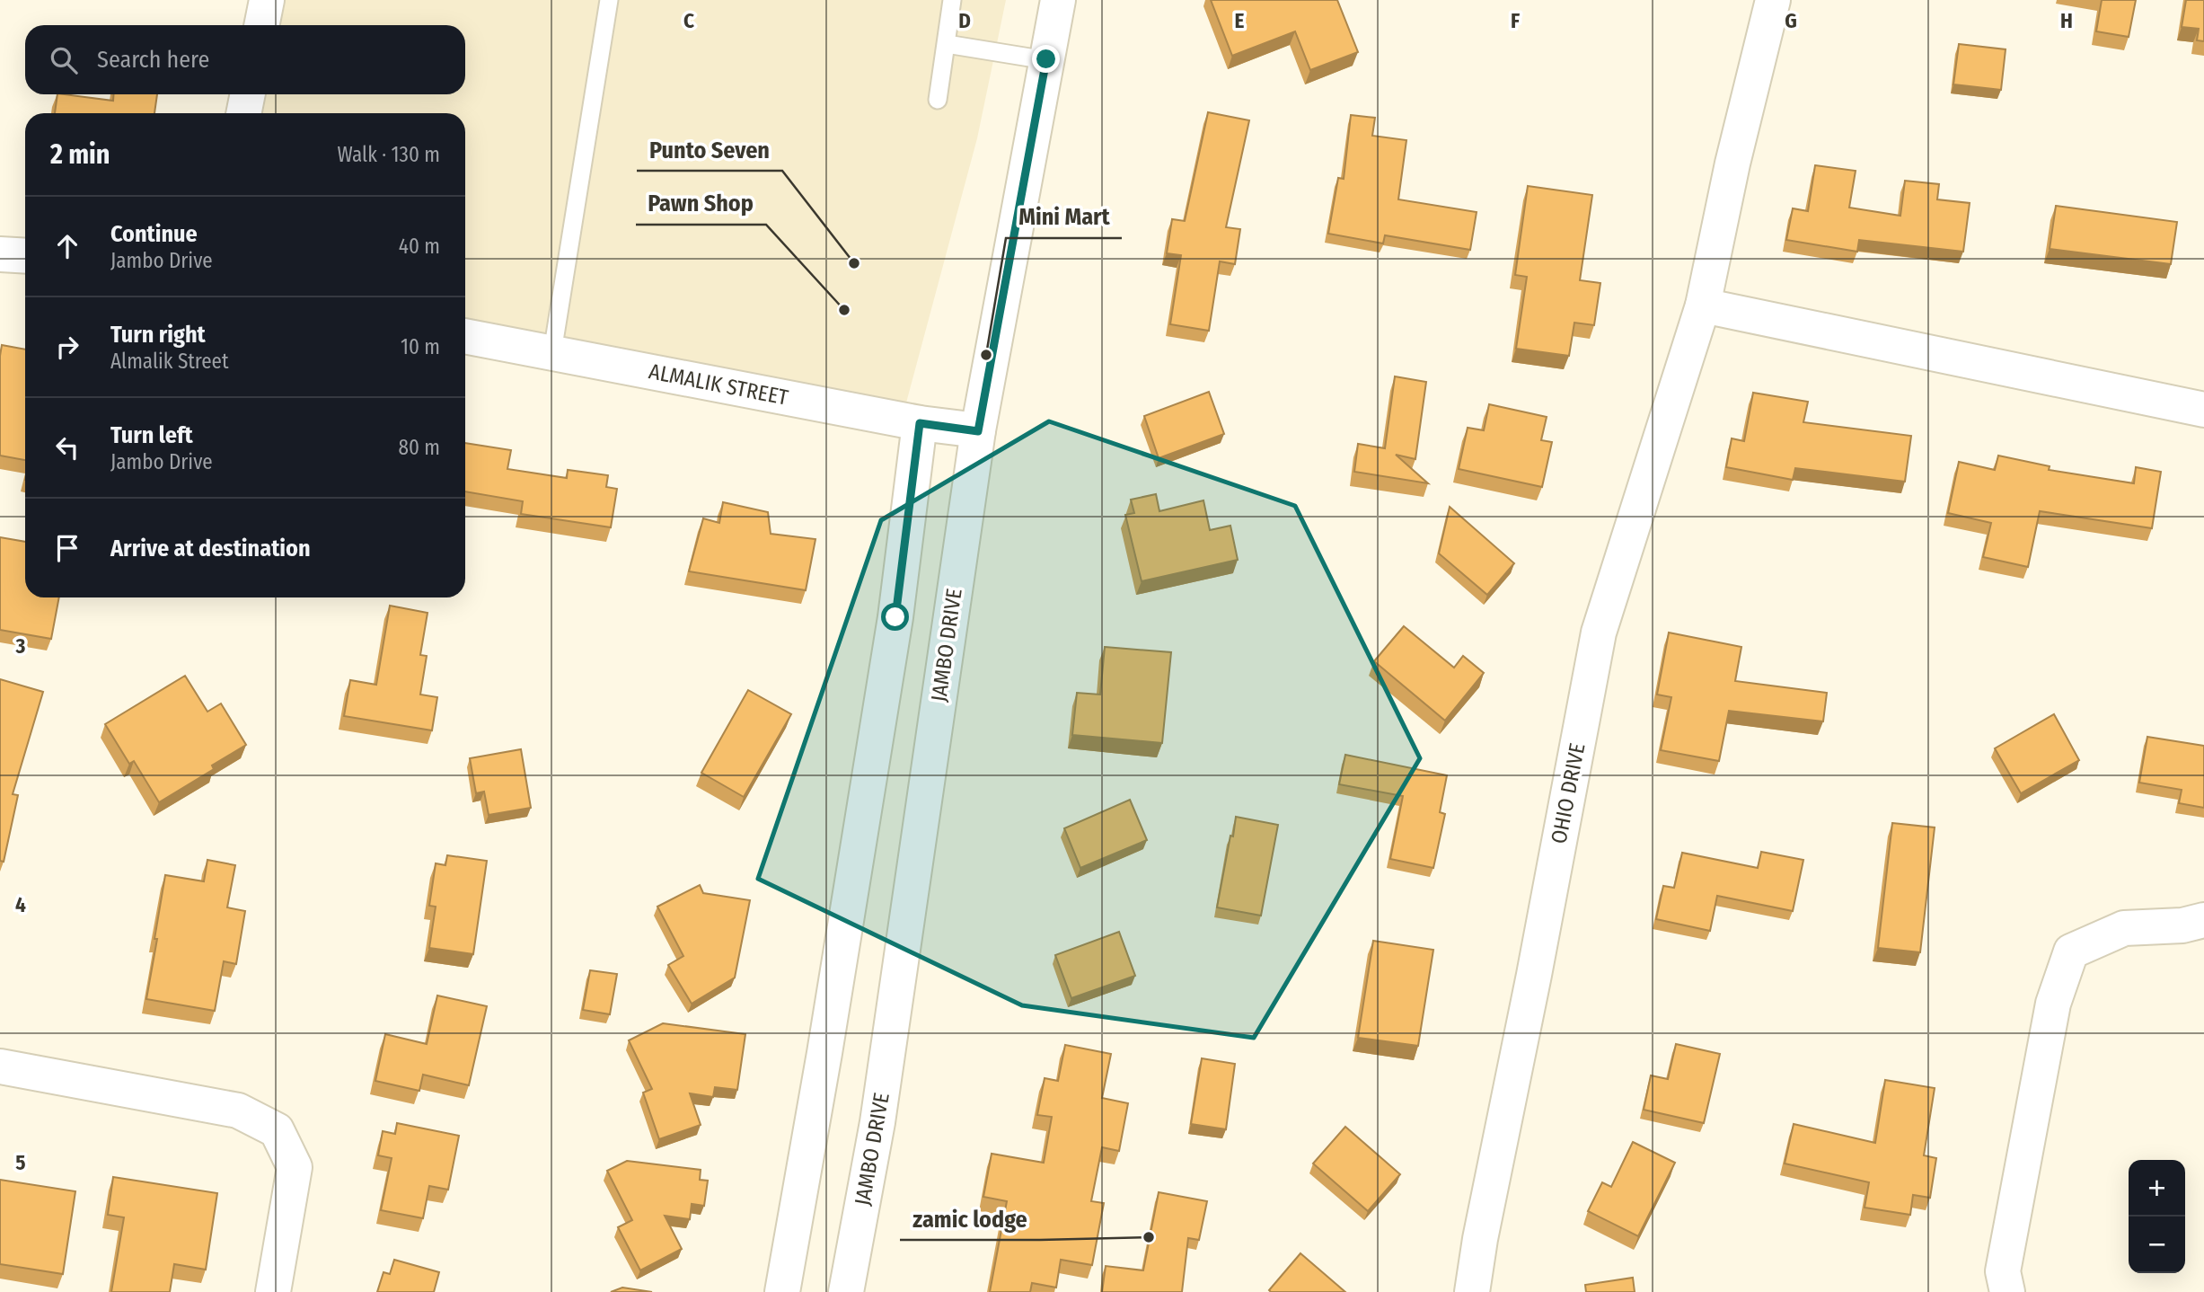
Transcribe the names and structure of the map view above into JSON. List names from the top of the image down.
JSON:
{
  "streets": {
    "street": ["ALMALIK STREET", "JAMBO DRIVE", "OHIO DRIVE"]
  },
  "crossings": [
    ["ALMALIK STREET", "JAMBO DRIVE"]
  ],
  "places": [
    "Punto Seven",
    "Pawn Shop",
    "Mini Mart",
    "zamic lodge"
  ],
  "page": {
    "search": "Search here",
    "heading": ["2 min", "Walk · 130 m"],
    "list": [
      ["Continue", "Jambo Drive", "40 m"],
      ["Turn right", "Almalik Street", "10 m"],
      ["Turn left", "Jambo Drive", "80 m"],
      "Arrive at destination"
    ],
    "map_buttons": ["+", "−"]
  },
  "grid": {
    "columns": [
      "C",
      "D",
      "E",
      "F",
      "G",
      "H"
    ],
    "rows": ["3", "4", "5"]
  }
}
